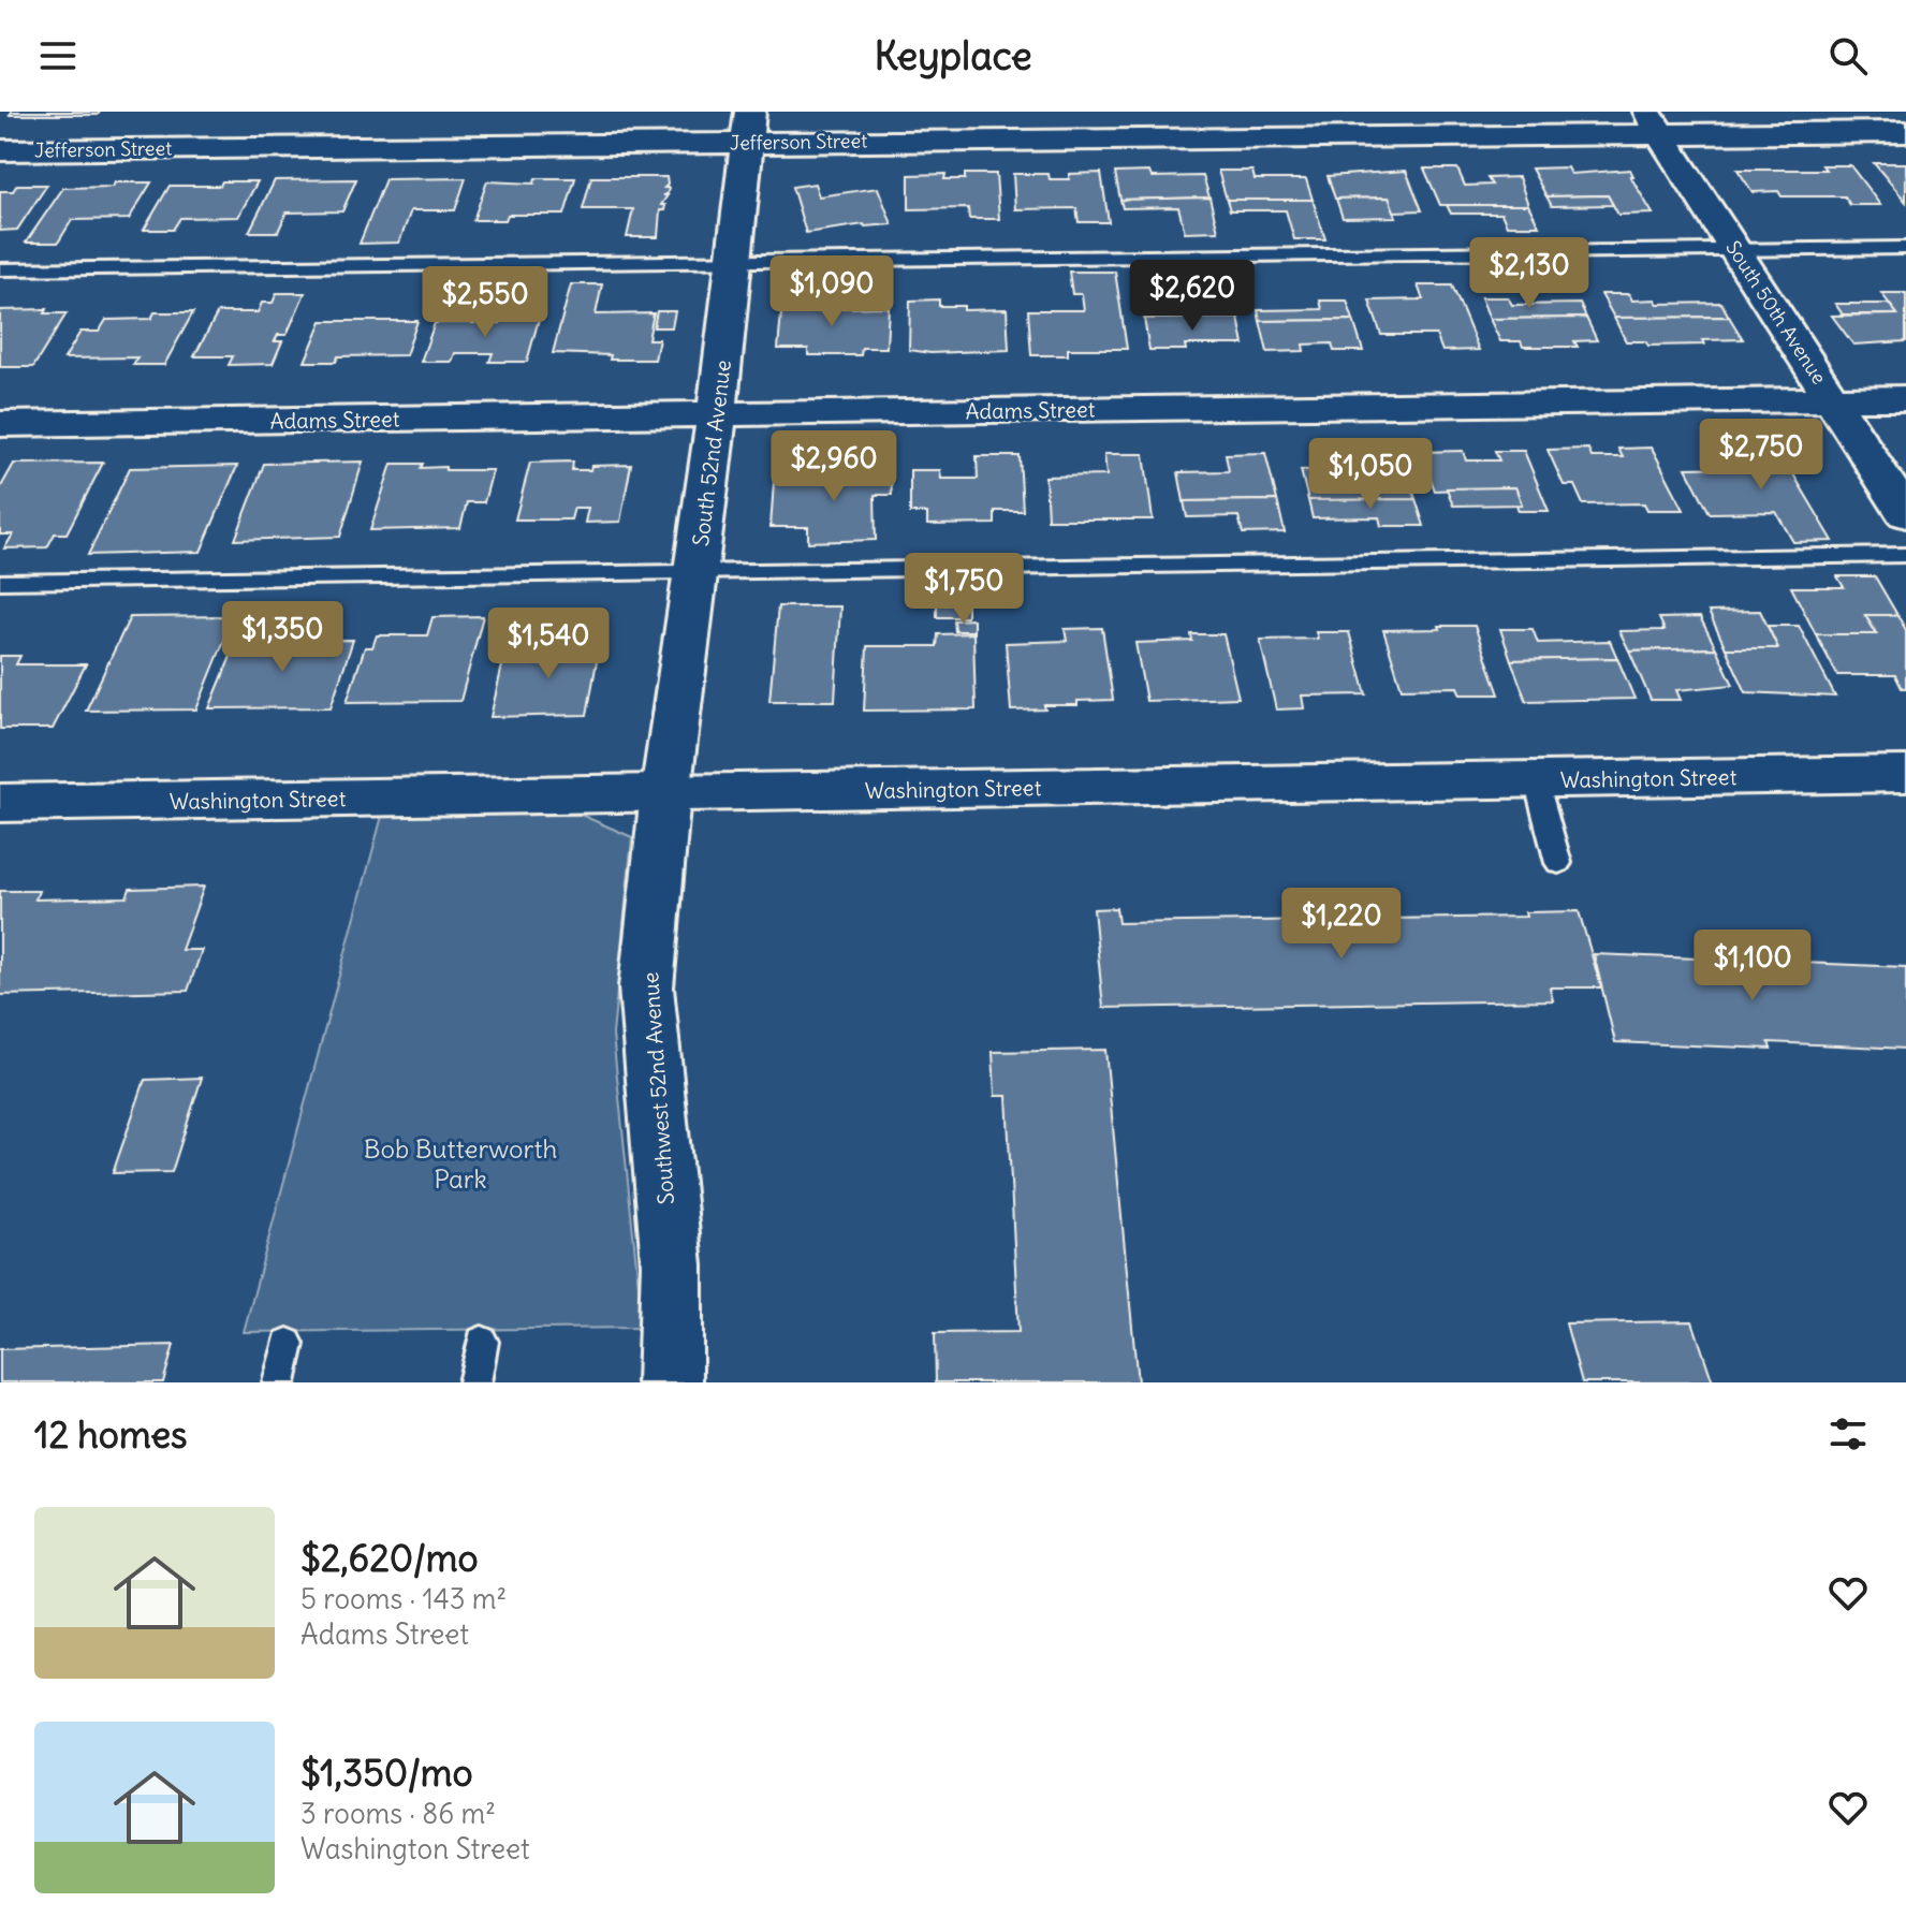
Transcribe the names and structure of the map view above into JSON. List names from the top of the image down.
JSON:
{
  "streets": {
    "street": [
      "Jefferson Street",
      "South 50th Avenue",
      "Adams Street",
      "South 52nd Avenue",
      "Washington Street",
      "Southwest 52nd Avenue"
    ]
  },
  "crossings": [
    ["Jefferson Street", "South 50th Avenue"],
    ["Jefferson Street", "South 52nd Avenue"],
    ["South 50th Avenue", "Adams Street"],
    ["Adams Street", "South 52nd Avenue"],
    ["South 52nd Avenue", "Washington Street"],
    ["South 52nd Avenue", "Southwest 52nd Avenue"],
    ["Washington Street", "Southwest 52nd Avenue"]
  ],
  "parks": ["Bob Butterworth Park"],
  "page": {
    "header": "Keyplace",
    "price": [
      "$2,130",
      "$1,090",
      "$2,620",
      "$2,550",
      "$2,750",
      "$2,960",
      "$1,050",
      "$1,750",
      "$1,350",
      "$1,540",
      "$1,220",
      "$1,100"
    ],
    "heading": "12 homes",
    "list": [
      {
        "name": "$2,620/mo",
        "note": "5 rooms · 143 m² · Adams Street"
      },
      {
        "name": "$1,350/mo",
        "note": "3 rooms · 86 m² · Washington Street"
      }
    ]
  }
}
